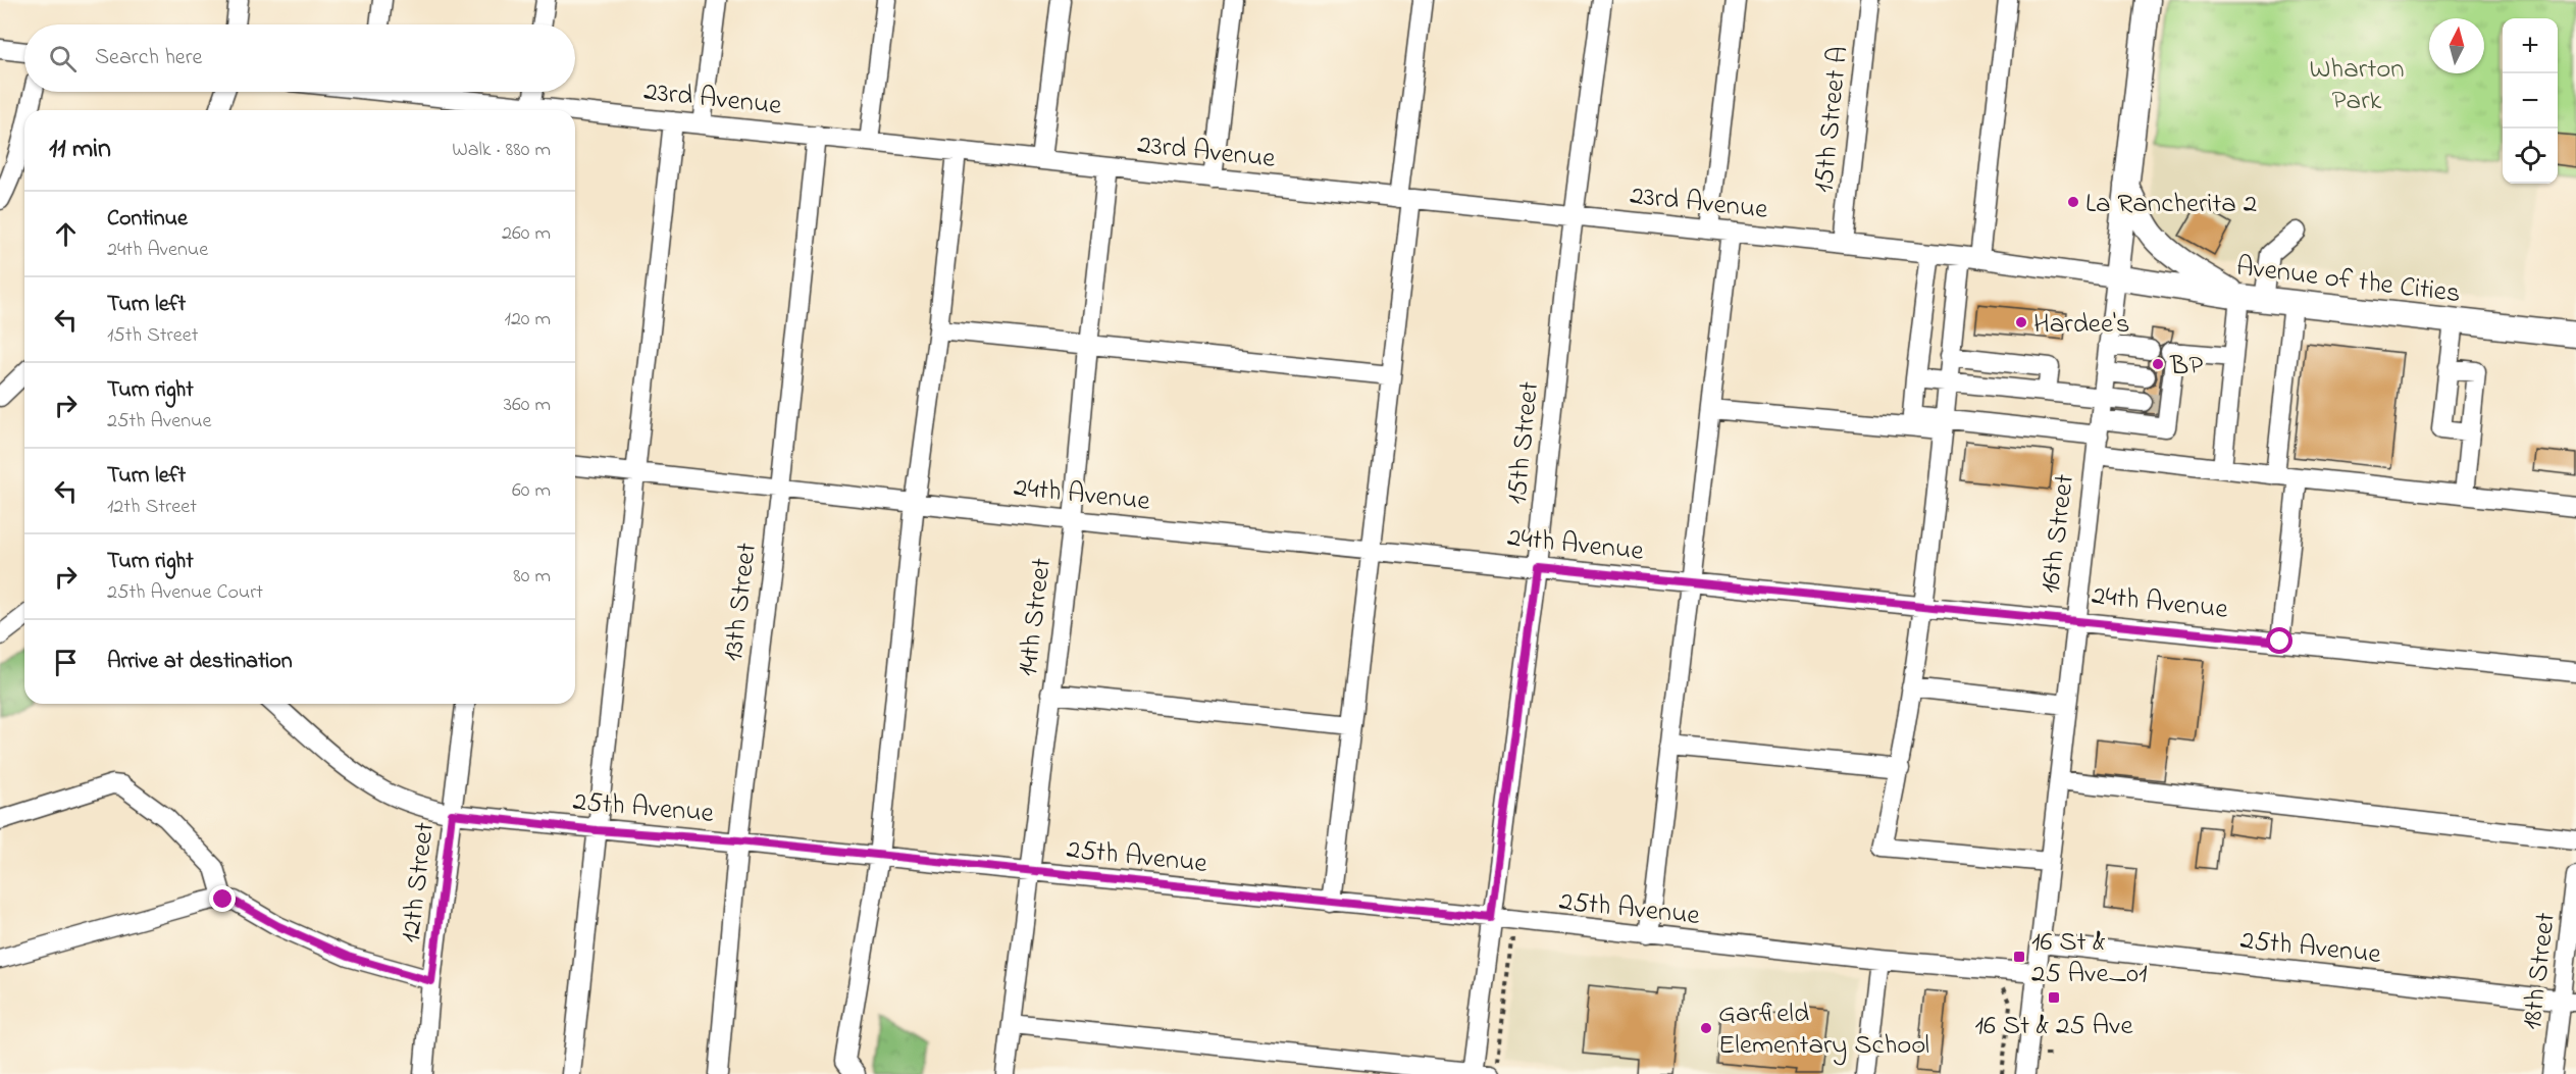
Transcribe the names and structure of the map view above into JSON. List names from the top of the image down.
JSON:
{
  "streets": {
    "main road": ["Avenue of the Cities", "16th Street"],
    "street": [
      "23rd Avenue",
      "15th Street A",
      "15th Street",
      "24th Avenue",
      "13th Street",
      "14th Street",
      "25th Avenue",
      "12th Street",
      "18th Street"
    ]
  },
  "crossings": [
    ["23rd Avenue", "15th Street A"],
    ["23rd Avenue", "Avenue of the Cities"],
    ["23rd Avenue", "15th Street"],
    ["23rd Avenue", "16th Street"],
    ["23rd Avenue", "13th Street"],
    ["23rd Avenue", "14th Street"],
    ["Avenue of the Cities", "16th Street"],
    ["15th Street", "24th Avenue"],
    ["15th Street", "25th Avenue"],
    ["24th Avenue", "16th Street"],
    ["24th Avenue", "13th Street"],
    ["24th Avenue", "14th Street"],
    ["16th Street", "25th Avenue"],
    ["13th Street", "25th Avenue"],
    ["14th Street", "25th Avenue"],
    ["25th Avenue", "12th Street"],
    ["25th Avenue", "18th Street"]
  ],
  "parks": ["Wharton Park"],
  "places": {
    "other": [
      "La Rancherita 2",
      "Hardee's",
      "BP",
      "Garfield Elementary School"
    ],
    "transit": ["16 St & 25 Ave_01", "16 St & 25 Ave"]
  },
  "north": "top",
  "page": {
    "map_buttons": ["+", "−"],
    "search": "Search here",
    "heading": ["11 min", "Walk · 880 m"],
    "list": [
      ["Continue", "24th Avenue", "260 m"],
      ["Turn left", "15th Street", "120 m"],
      ["Turn right", "25th Avenue", "360 m"],
      ["Turn left", "12th Street", "60 m"],
      ["Turn right", "25th Avenue Court", "80 m"],
      "Arrive at destination"
    ]
  }
}
